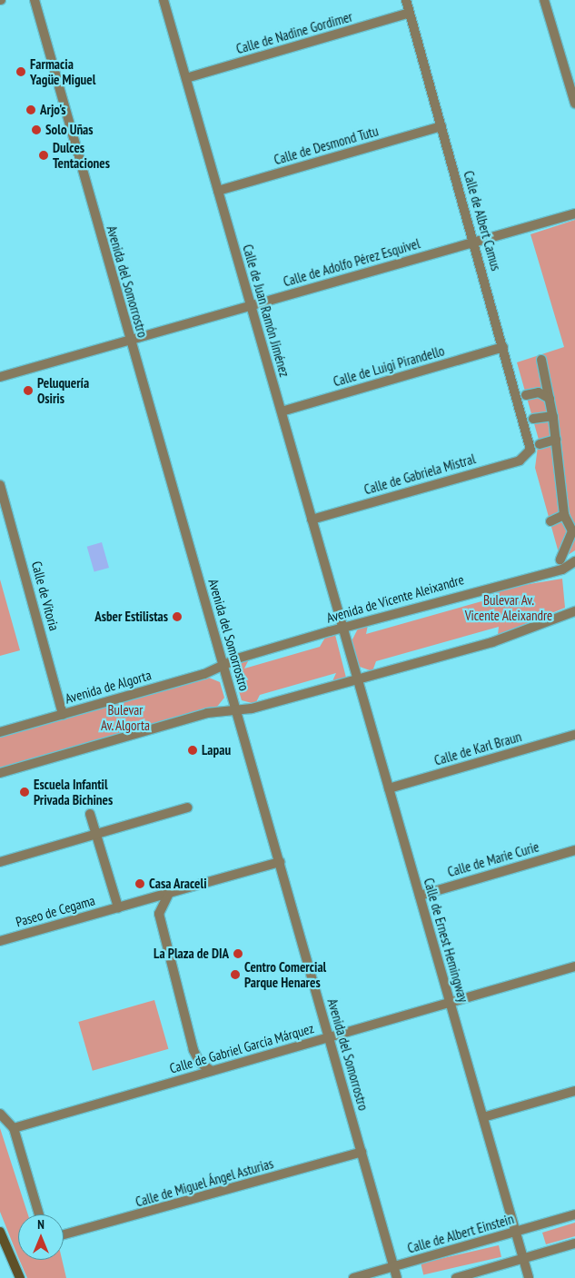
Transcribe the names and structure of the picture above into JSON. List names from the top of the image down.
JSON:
{
  "streets": {
    "street": [
      "Calle de Nadine Gordimer",
      "Calle de Desmond Tutu",
      "Calle de Albert Camus",
      "Calle de Adolfo Pérez Esquivel",
      "Avenida del Somorrostro",
      "Calle de Juan Ramón Jiménez",
      "Calle de Luigi Pirandello",
      "Calle de Gabriela Mistral",
      "Calle de Vitoria",
      "Avenida de Vicente Aleixandre",
      "Avenida de Algorta",
      "Calle de Karl Braun",
      "Calle de Marie Curie",
      "Paseo de Cegama",
      "Calle de Ernest Hemingway",
      "Calle de Gabriel García Márquez",
      "Calle de Miguel Ángel Asturias",
      "Calle de Albert Einstein"
    ]
  },
  "crossings": [
    ["Calle de Nadine Gordimer", "Calle de Albert Camus"],
    ["Calle de Nadine Gordimer", "Calle de Juan Ramón Jiménez"],
    ["Calle de Desmond Tutu", "Calle de Albert Camus"],
    ["Calle de Desmond Tutu", "Calle de Juan Ramón Jiménez"],
    ["Calle de Albert Camus", "Calle de Adolfo Pérez Esquivel"],
    ["Calle de Albert Camus", "Calle de Luigi Pirandello"],
    ["Calle de Albert Camus", "Calle de Gabriela Mistral"],
    ["Calle de Adolfo Pérez Esquivel", "Avenida del Somorrostro"],
    ["Calle de Adolfo Pérez Esquivel", "Calle de Juan Ramón Jiménez"],
    ["Avenida del Somorrostro", "Avenida de Vicente Aleixandre"],
    ["Avenida del Somorrostro", "Avenida de Algorta"],
    ["Avenida del Somorrostro", "Paseo de Cegama"],
    ["Avenida del Somorrostro", "Calle de Gabriel García Márquez"],
    ["Avenida del Somorrostro", "Calle de Miguel Ángel Asturias"],
    ["Avenida del Somorrostro", "Calle de Albert Einstein"],
    ["Calle de Juan Ramón Jiménez", "Calle de Luigi Pirandello"],
    ["Calle de Juan Ramón Jiménez", "Calle de Gabriela Mistral"],
    ["Calle de Juan Ramón Jiménez", "Avenida de Vicente Aleixandre"],
    ["Calle de Juan Ramón Jiménez", "Calle de Ernest Hemingway"],
    ["Calle de Vitoria", "Avenida de Algorta"],
    ["Avenida de Vicente Aleixandre", "Avenida de Algorta"],
    ["Avenida de Vicente Aleixandre", "Calle de Ernest Hemingway"],
    ["Calle de Karl Braun", "Calle de Ernest Hemingway"],
    ["Calle de Marie Curie", "Calle de Ernest Hemingway"],
    ["Calle de Ernest Hemingway", "Calle de Gabriel García Márquez"],
    ["Calle de Ernest Hemingway", "Calle de Albert Einstein"]
  ],
  "parks": ["Bulevar Av. Vicente Aleixandre", "Bulevar Av. Algorta"],
  "places": [
    "Farmacia Yagüe Miguel",
    "Arjo's",
    "Solo Uñas",
    "Dulces Tentaciones",
    "Peluquería Osiris",
    "Asber Estilistas",
    "Lapau",
    "Escuela Infantil Privada Bichines",
    "Casa Araceli",
    "La Plaza de DIA",
    "Centro Comercial Parque Henares"
  ],
  "north": "top"
}
